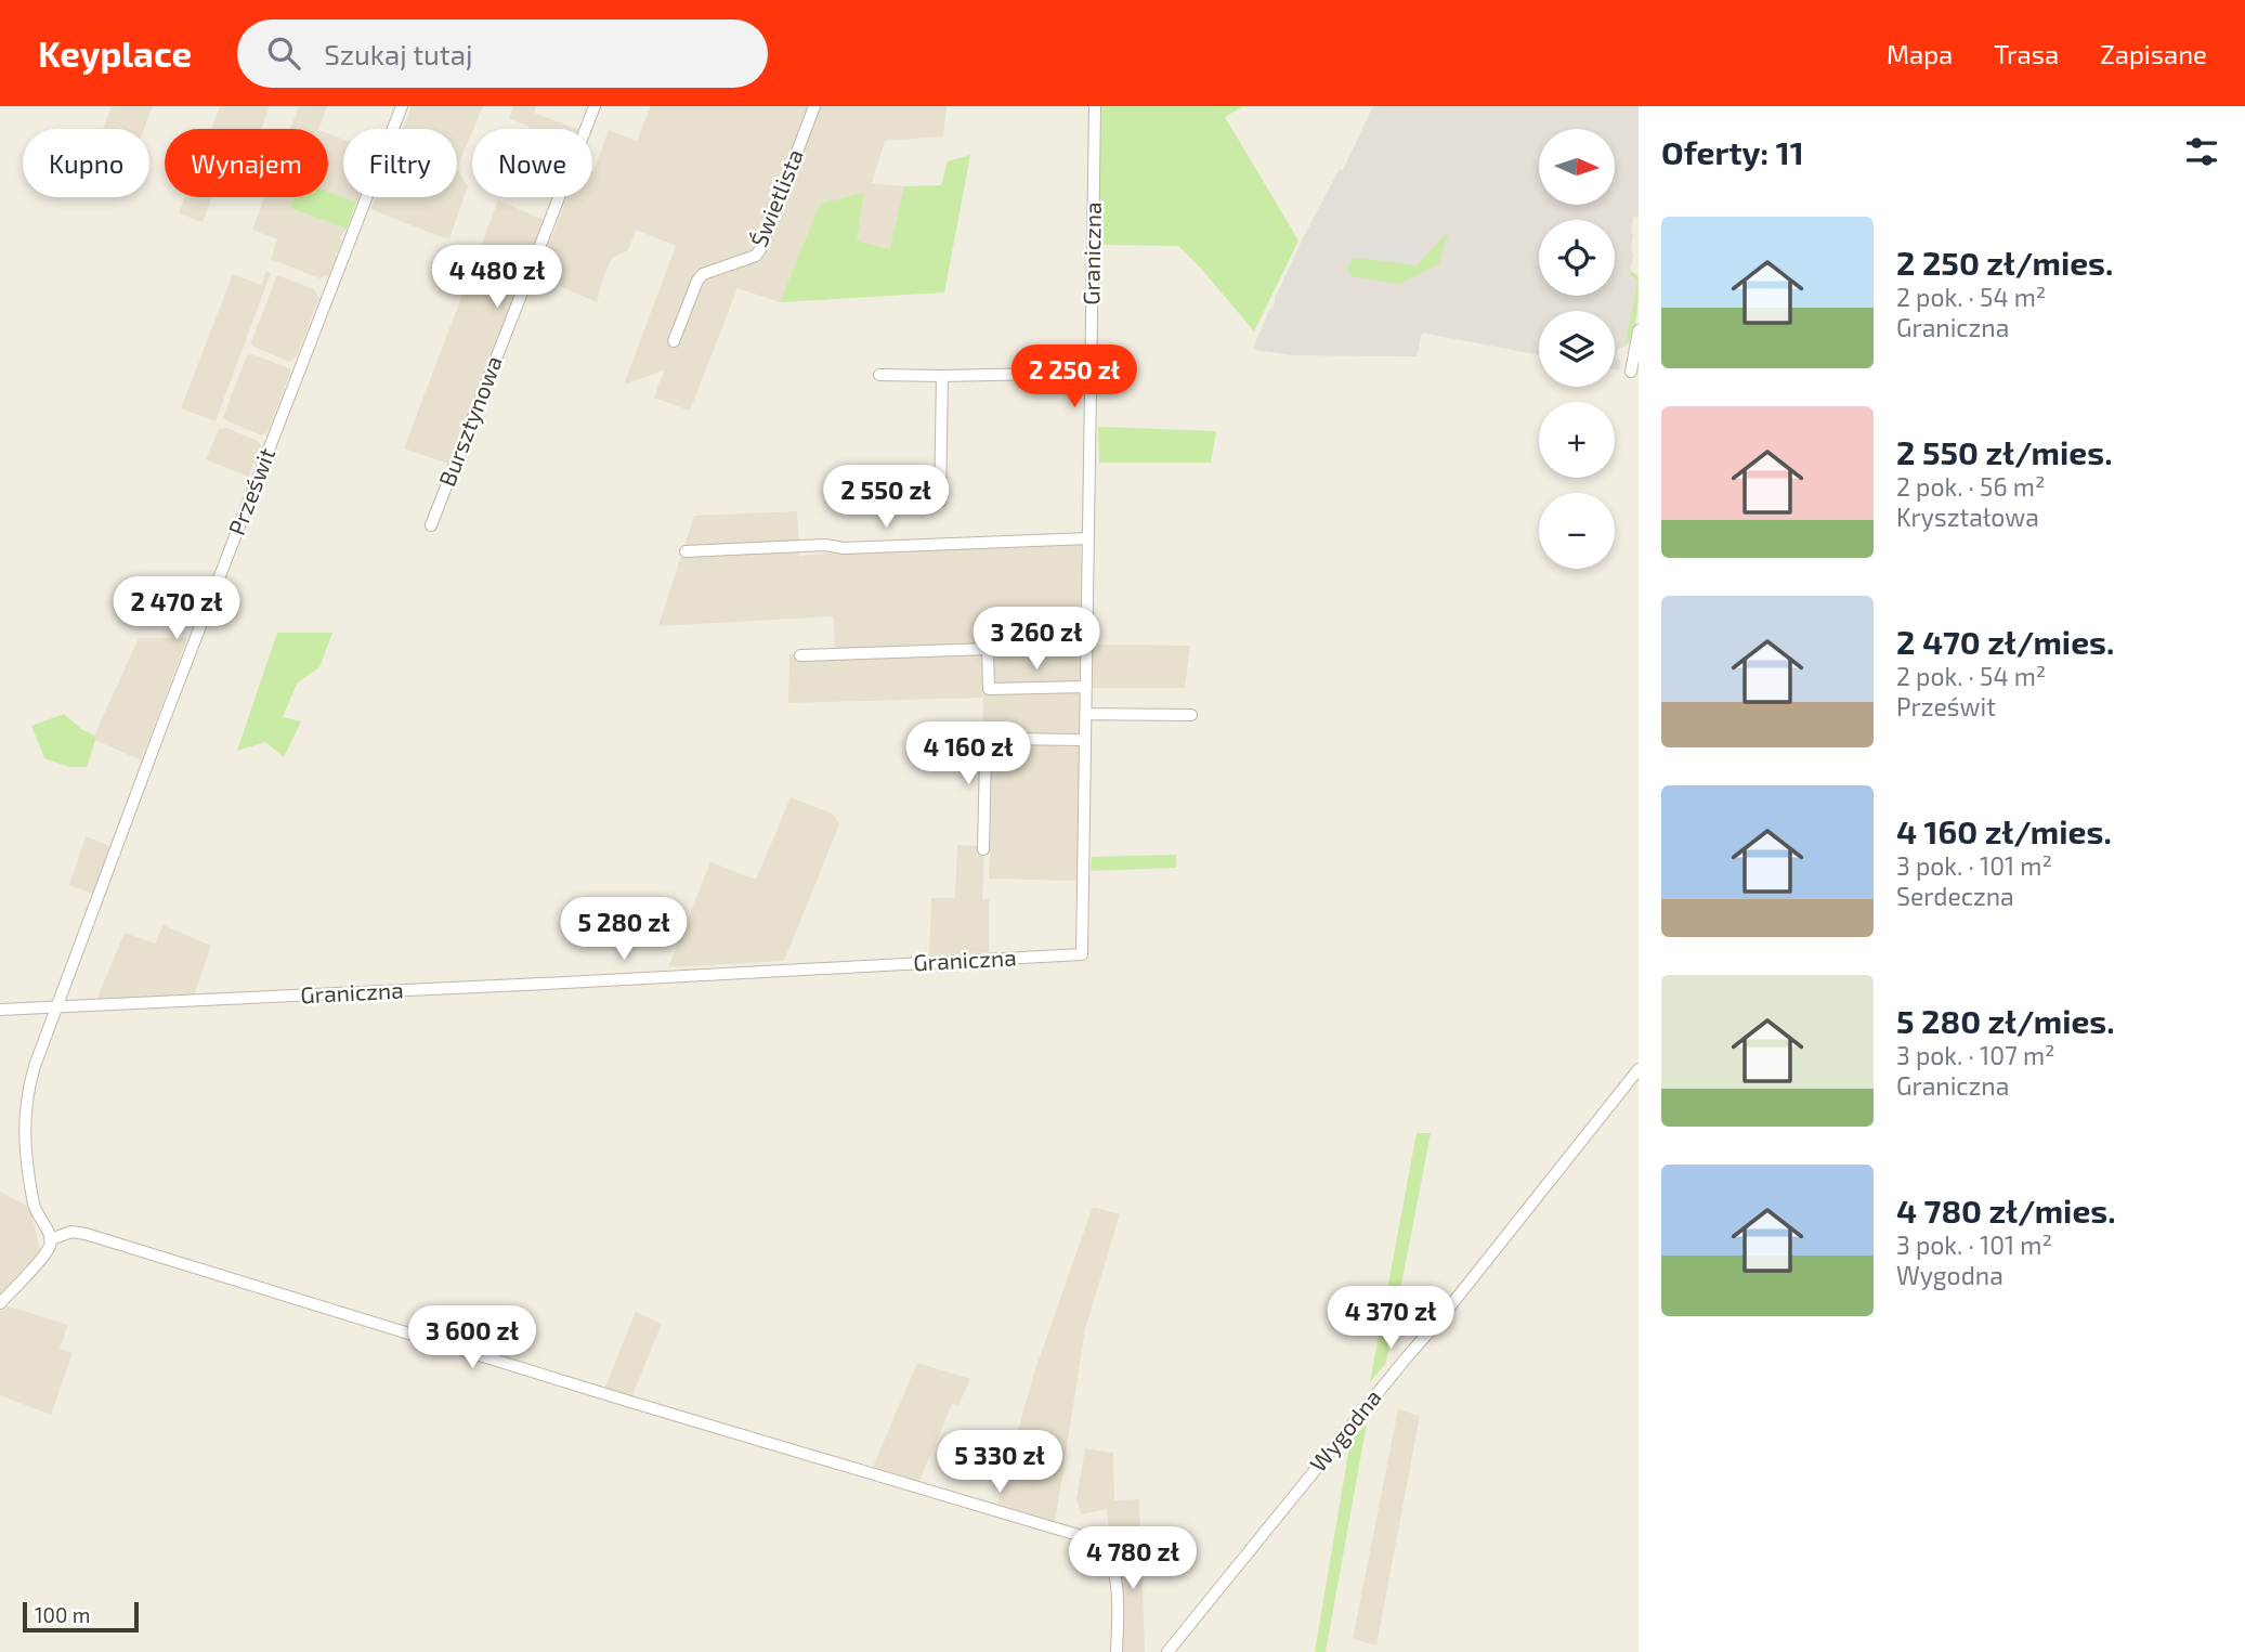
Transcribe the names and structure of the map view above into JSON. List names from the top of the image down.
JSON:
{
  "streets": {
    "street": [
      "Świetlista",
      "Graniczna",
      "Bursztynowa",
      "Prześwit",
      "Wygodna"
    ]
  },
  "crossings": [
    ["Graniczna", "Prześwit"]
  ],
  "scale_bar": "100 m",
  "north": "right",
  "page": {
    "header": "Keyplace",
    "search": "Szukaj tutaj",
    "nav": ["Mapa", "Trasa", "Zapisane"],
    "heading": "Oferty: 11",
    "map_buttons": ["+", "−"],
    "chip": [
      "Kupno",
      "Wynajem",
      "Filtry",
      "Nowe"
    ],
    "list": [
      {
        "name": "2 250 zł/mies.",
        "note": "2 pok. · 54 m² · Graniczna"
      },
      {
        "name": "2 550 zł/mies.",
        "note": "2 pok. · 56 m² · Kryształowa"
      },
      {
        "name": "2 470 zł/mies.",
        "note": "2 pok. · 54 m² · Prześwit"
      },
      {
        "name": "4 160 zł/mies.",
        "note": "3 pok. · 101 m² · Serdeczna"
      },
      {
        "name": "5 280 zł/mies.",
        "note": "3 pok. · 107 m² · Graniczna"
      },
      {
        "name": "4 780 zł/mies.",
        "note": "3 pok. · 101 m² · Wygodna"
      }
    ],
    "price": [
      "4 480 zł",
      "2 250 zł",
      "2 550 zł",
      "2 470 zł",
      "3 260 zł",
      "4 160 zł",
      "5 280 zł",
      "4 370 zł",
      "3 600 zł",
      "5 330 zł",
      "4 780 zł"
    ],
    "scale": "100 m"
  }
}
